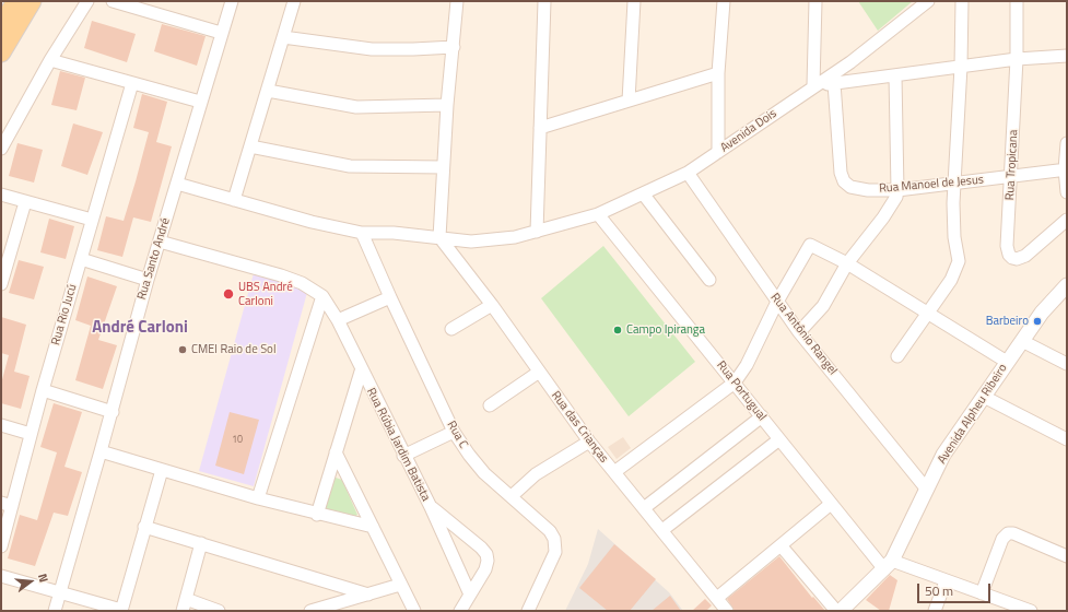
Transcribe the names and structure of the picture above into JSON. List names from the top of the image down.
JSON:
{
  "streets": {
    "street": [
      "Avenida Dois",
      "Rua Tropicana",
      "Rua Manoel de Jesus",
      "Rua Santo André",
      "Rua Rio Jucú",
      "Rua Antônio Rangel",
      "Rua Portugual",
      "Avenida Alpheu Ribeiro",
      "Rua das Crianças",
      "Rua C",
      "Rua Rúbia Jardim Batista"
    ]
  },
  "crossings": [
    ["Avenida Dois", "Rua Tropicana"],
    ["Avenida Dois", "Rua Manoel de Jesus"],
    ["Avenida Dois", "Rua Santo André"],
    ["Avenida Dois", "Rua Antônio Rangel"],
    ["Avenida Dois", "Rua Portugual"],
    ["Avenida Dois", "Rua das Crianças"],
    ["Avenida Dois", "Rua C"],
    ["Rua Tropicana", "Rua Manoel de Jesus"],
    ["Rua Antônio Rangel", "Avenida Alpheu Ribeiro"],
    ["Rua Portugual", "Avenida Alpheu Ribeiro"]
  ],
  "districts": ["André Carloni"],
  "places": [
    "UBS André Carloni",
    "Barbeiro",
    "Campo Ipiranga",
    "CMEI Raio de Sol"
  ],
  "house_numbers": ["10"],
  "scale_bar": "50 m",
  "north": "right"
}
